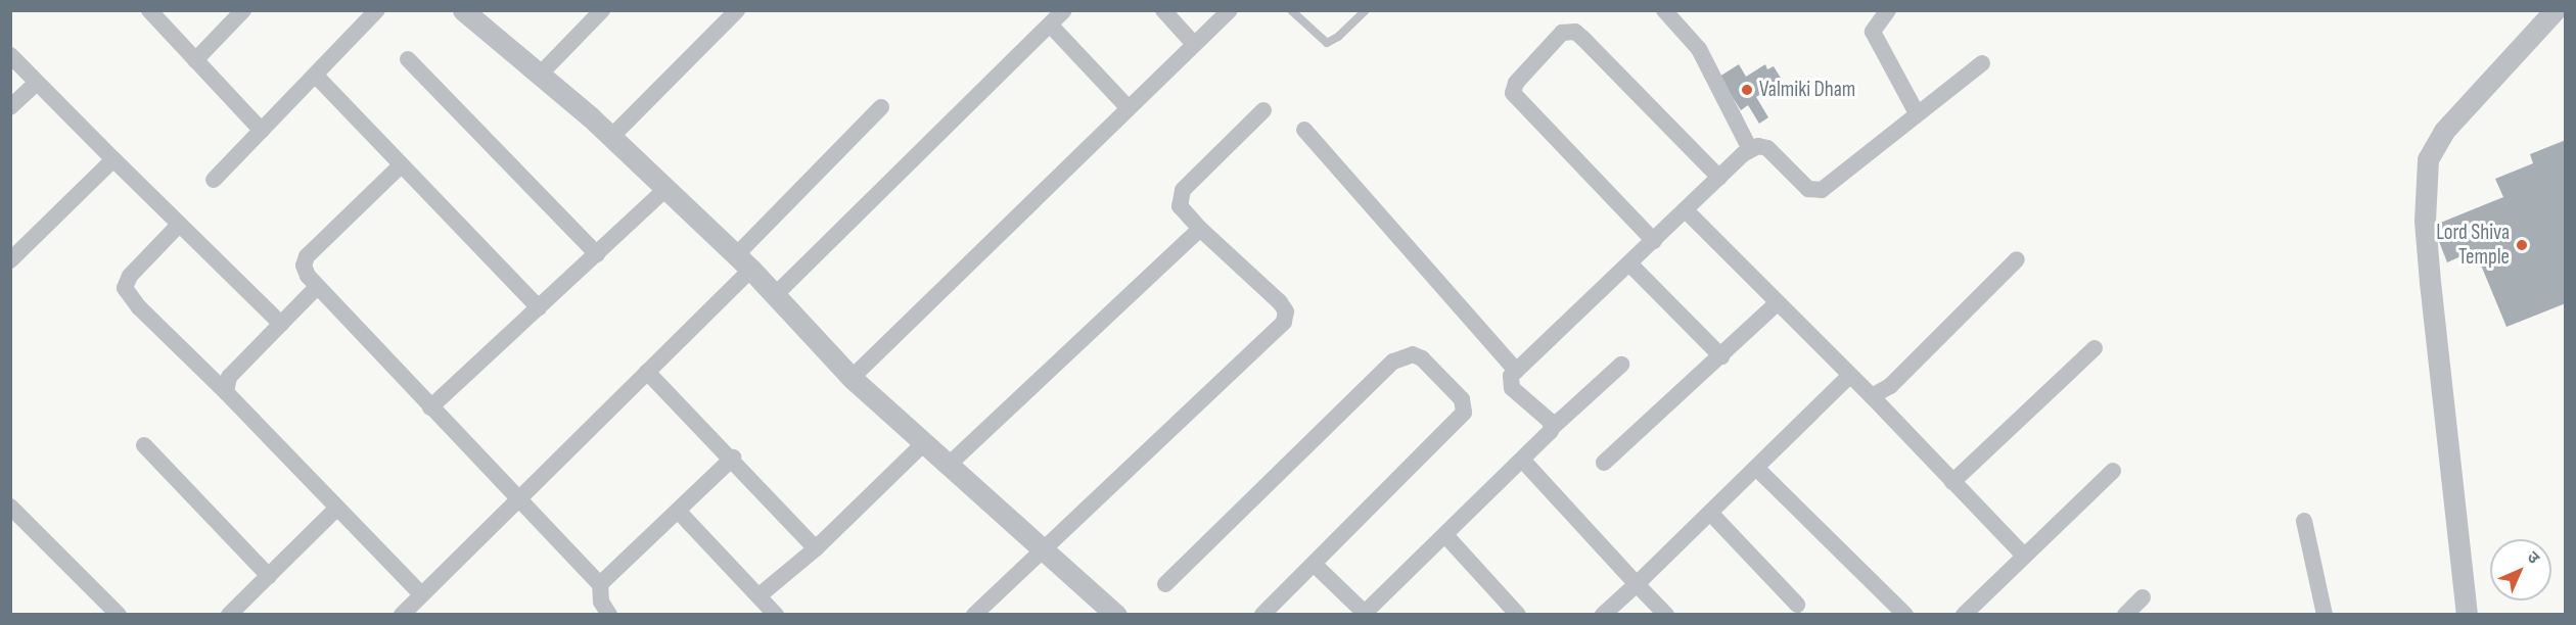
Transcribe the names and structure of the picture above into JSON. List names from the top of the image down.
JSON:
{
  "places": ["Valmiki Dham", "Lord Shiva Temple"],
  "north": "top right"
}
